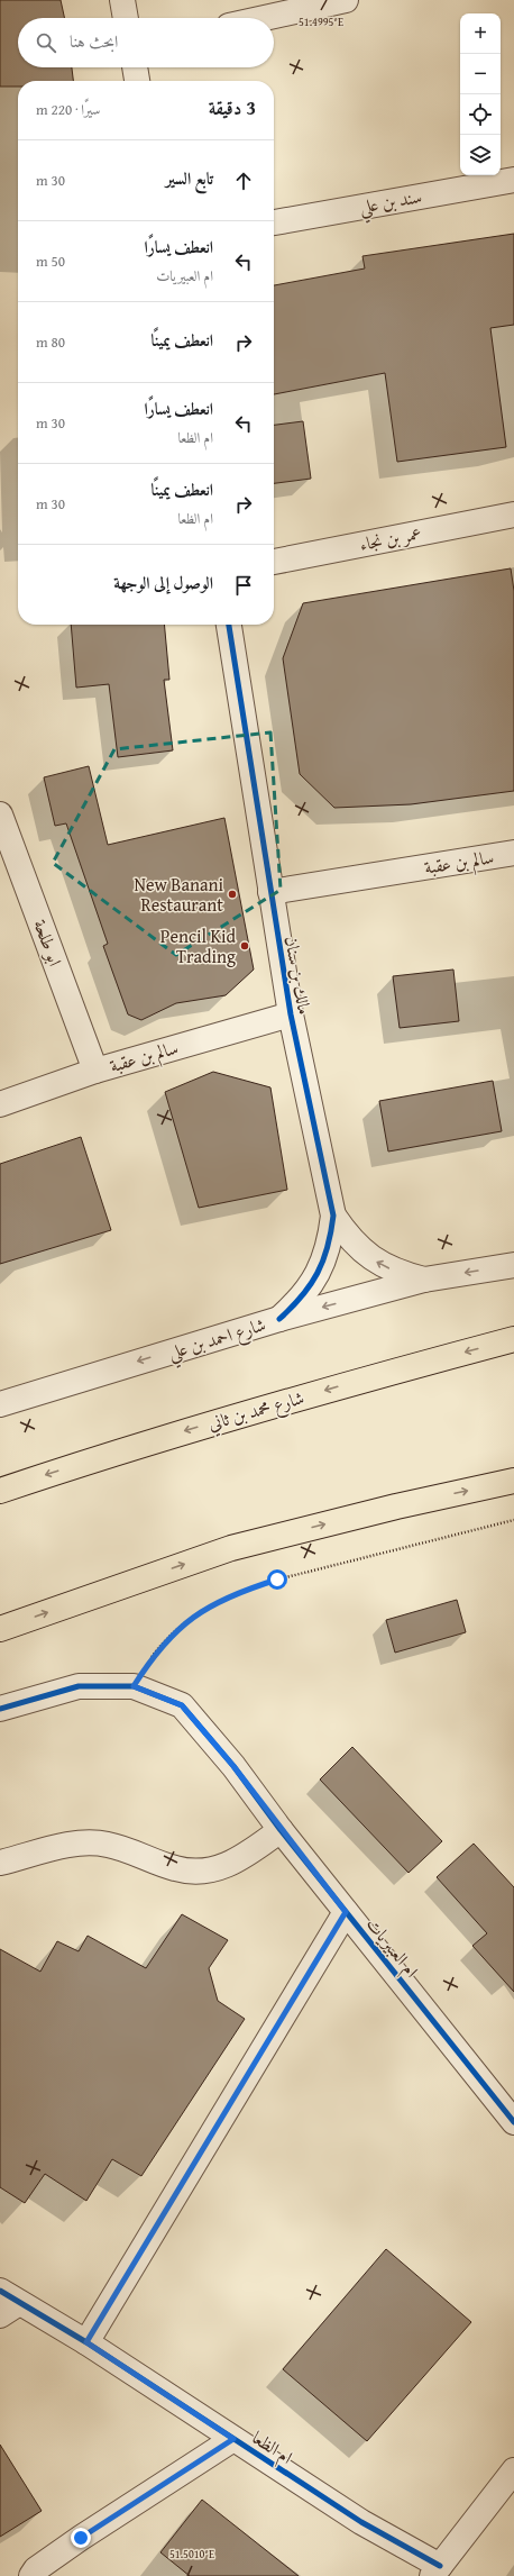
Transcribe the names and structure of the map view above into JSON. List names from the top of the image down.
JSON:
{
  "streets": {
    "main road": ["شارع محمد بن ثاني"],
    "street": [
      "سند بن علي",
      "عمر بن نجاء",
      "سالم بن عقبة",
      "ابو طلحة",
      "مالك بن سنان",
      "شارع احمد بن علي",
      "ام العبيريات",
      "ام الظعا"
    ]
  },
  "crossings": [
    ["سالم بن عقبة", "ابو طلحة"],
    ["سالم بن عقبة", "مالك بن سنان"],
    ["مالك بن سنان", "شارع احمد بن علي"]
  ],
  "one_way": ["شارع احمد بن علي"],
  "places": ["New Banani Restaurant", "Pencil Kid Trading"],
  "page": {
    "map_buttons": ["+", "−"],
    "search": "ابحث هنا",
    "heading": ["3 دقيقة", "سيرًا · 220 m"],
    "list": [
      ["تابع السير", "30 m"],
      ["انعطف يسارًا", "ام العبيريات", "50 m"],
      ["انعطف يمينًا", "80 m"],
      ["انعطف يسارًا", "ام الظعا", "30 m"],
      ["انعطف يمينًا", "ام الظعا", "30 m"],
      "الوصول إلى الوجهة"
    ]
  },
  "coordinates": ["51.4995°E", "51.5010°E"]
}
